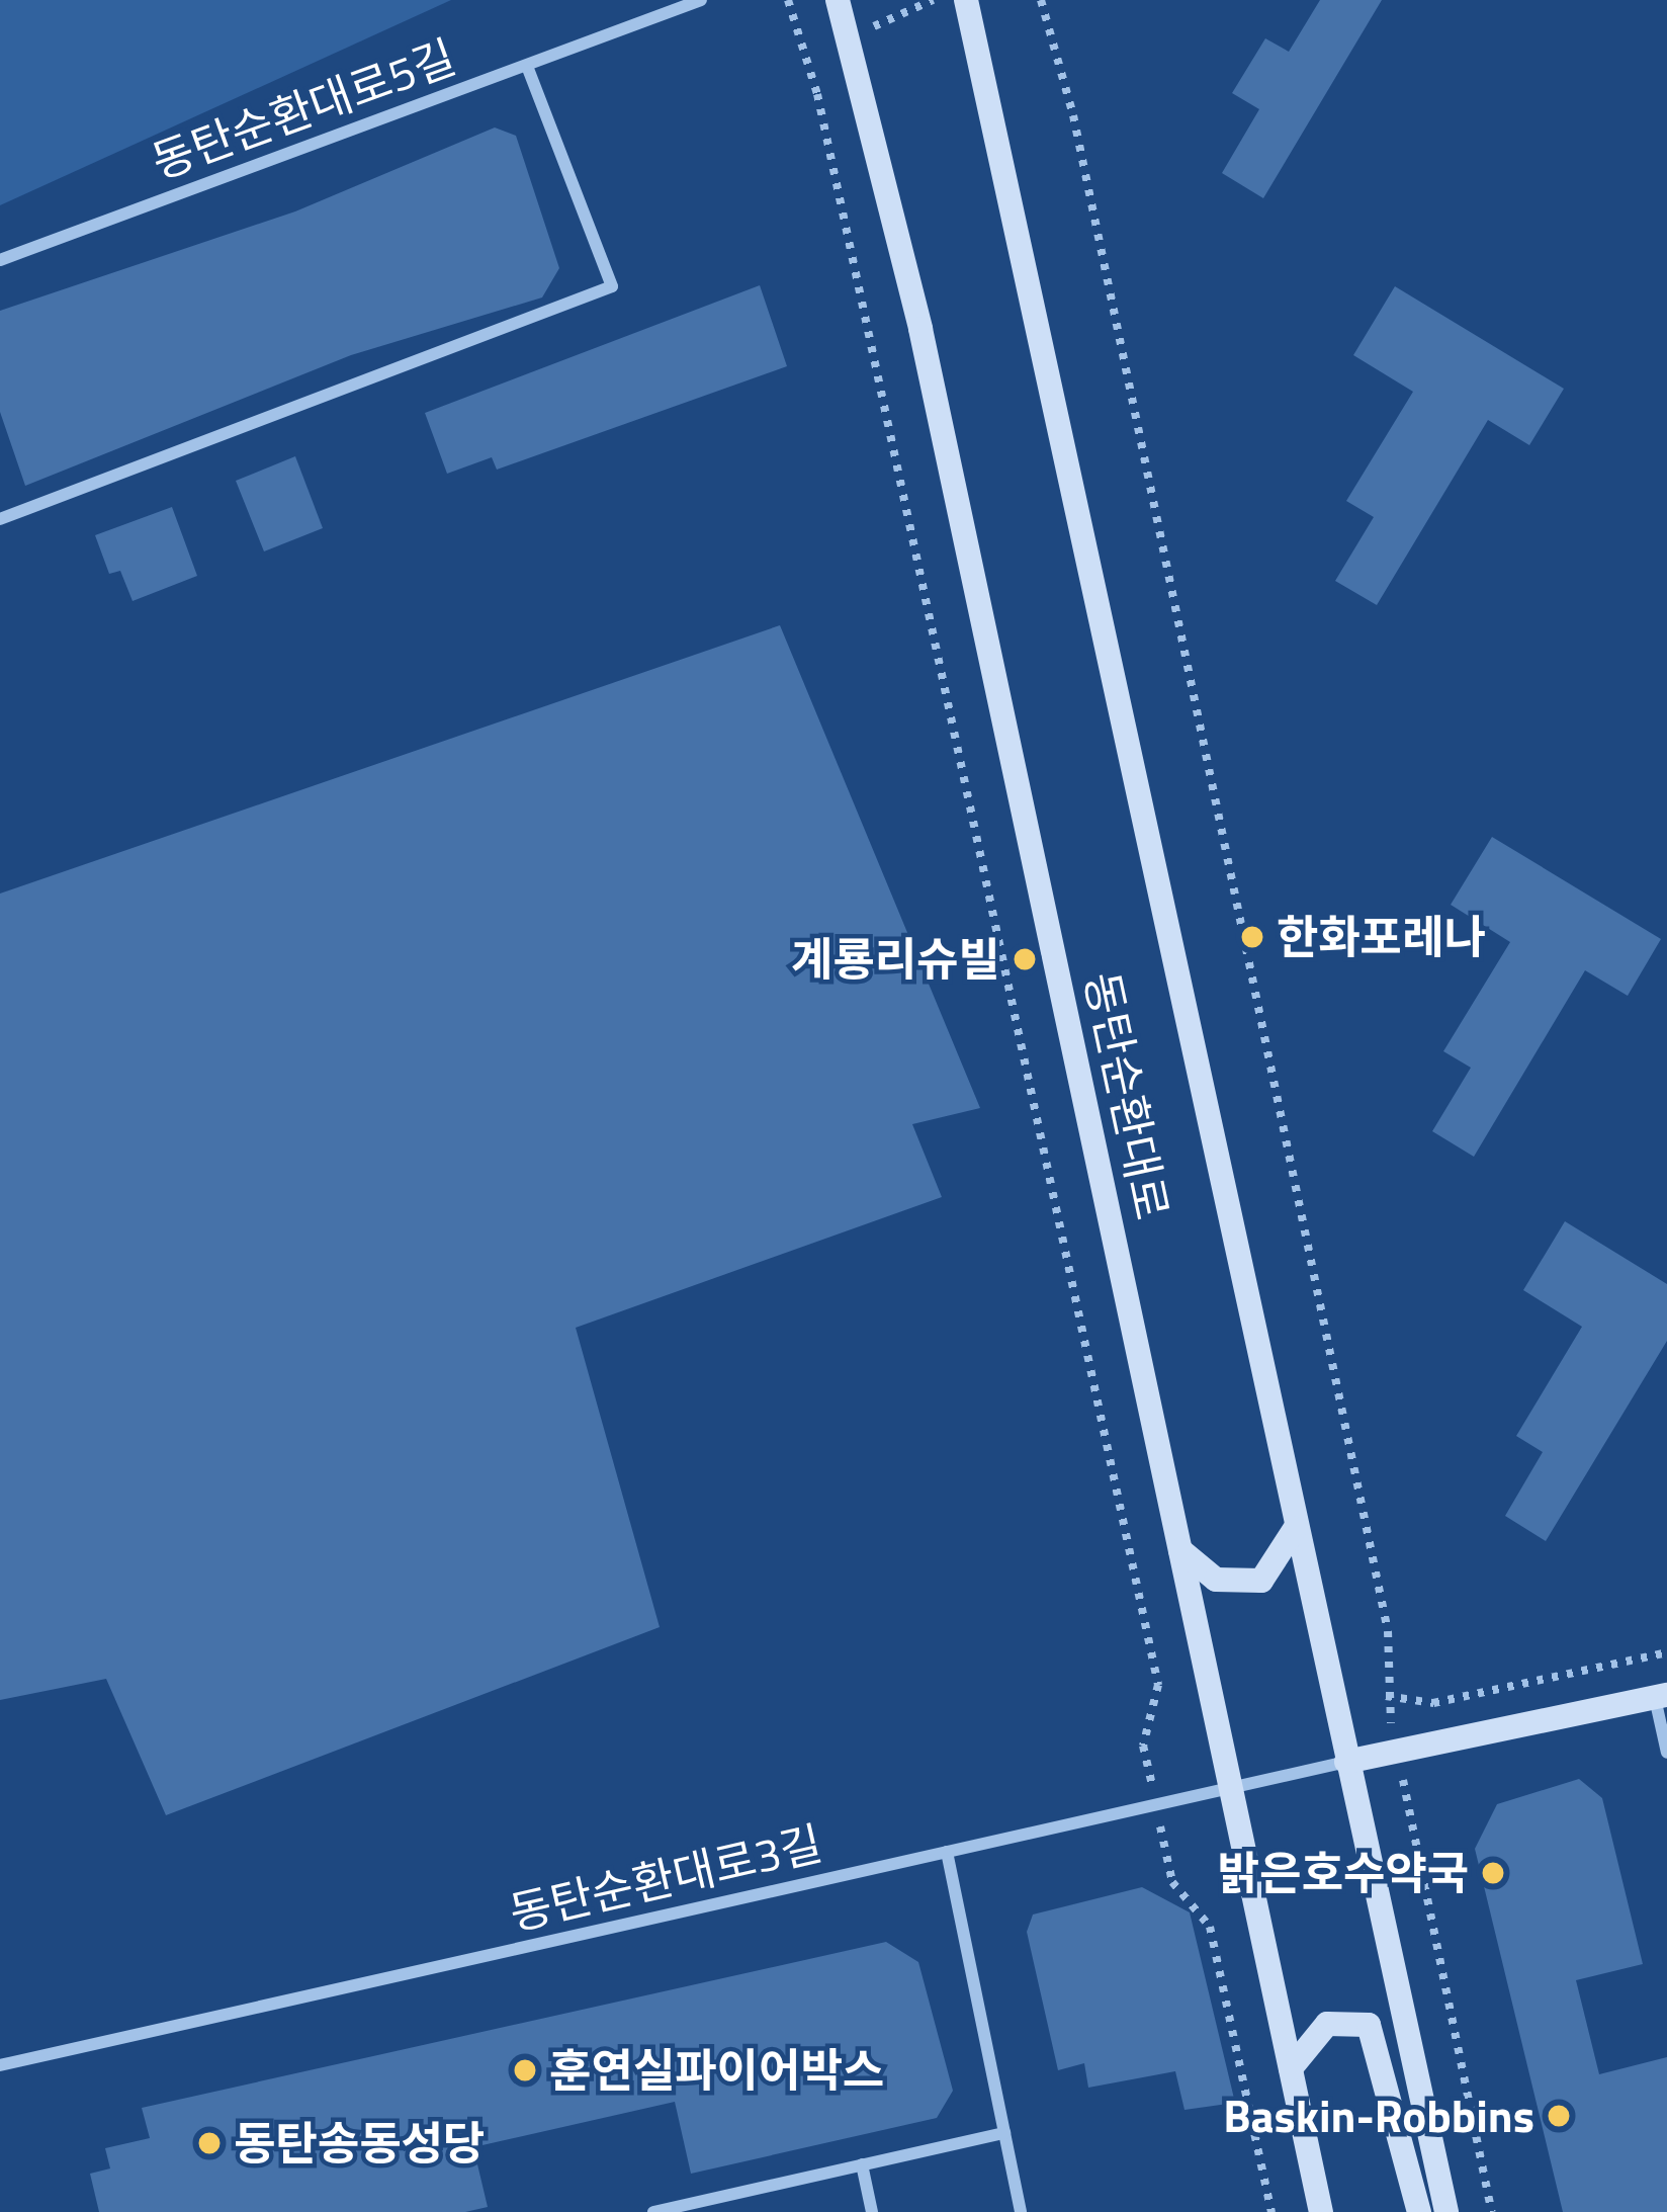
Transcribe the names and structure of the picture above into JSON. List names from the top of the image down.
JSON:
{
  "streets": {
    "main road": ["동탄순환대로"],
    "street": ["동탄순환대로5길", "동탄순환대로3길"]
  },
  "crossings": [
    ["동탄순환대로", "동탄순환대로3길"]
  ],
  "places": [
    "한화포레나",
    "계룡리슈빌",
    "밝은호수약국",
    "훈연실파이어박스",
    "Baskin-Robbins",
    "동탄송동성당"
  ]
}
